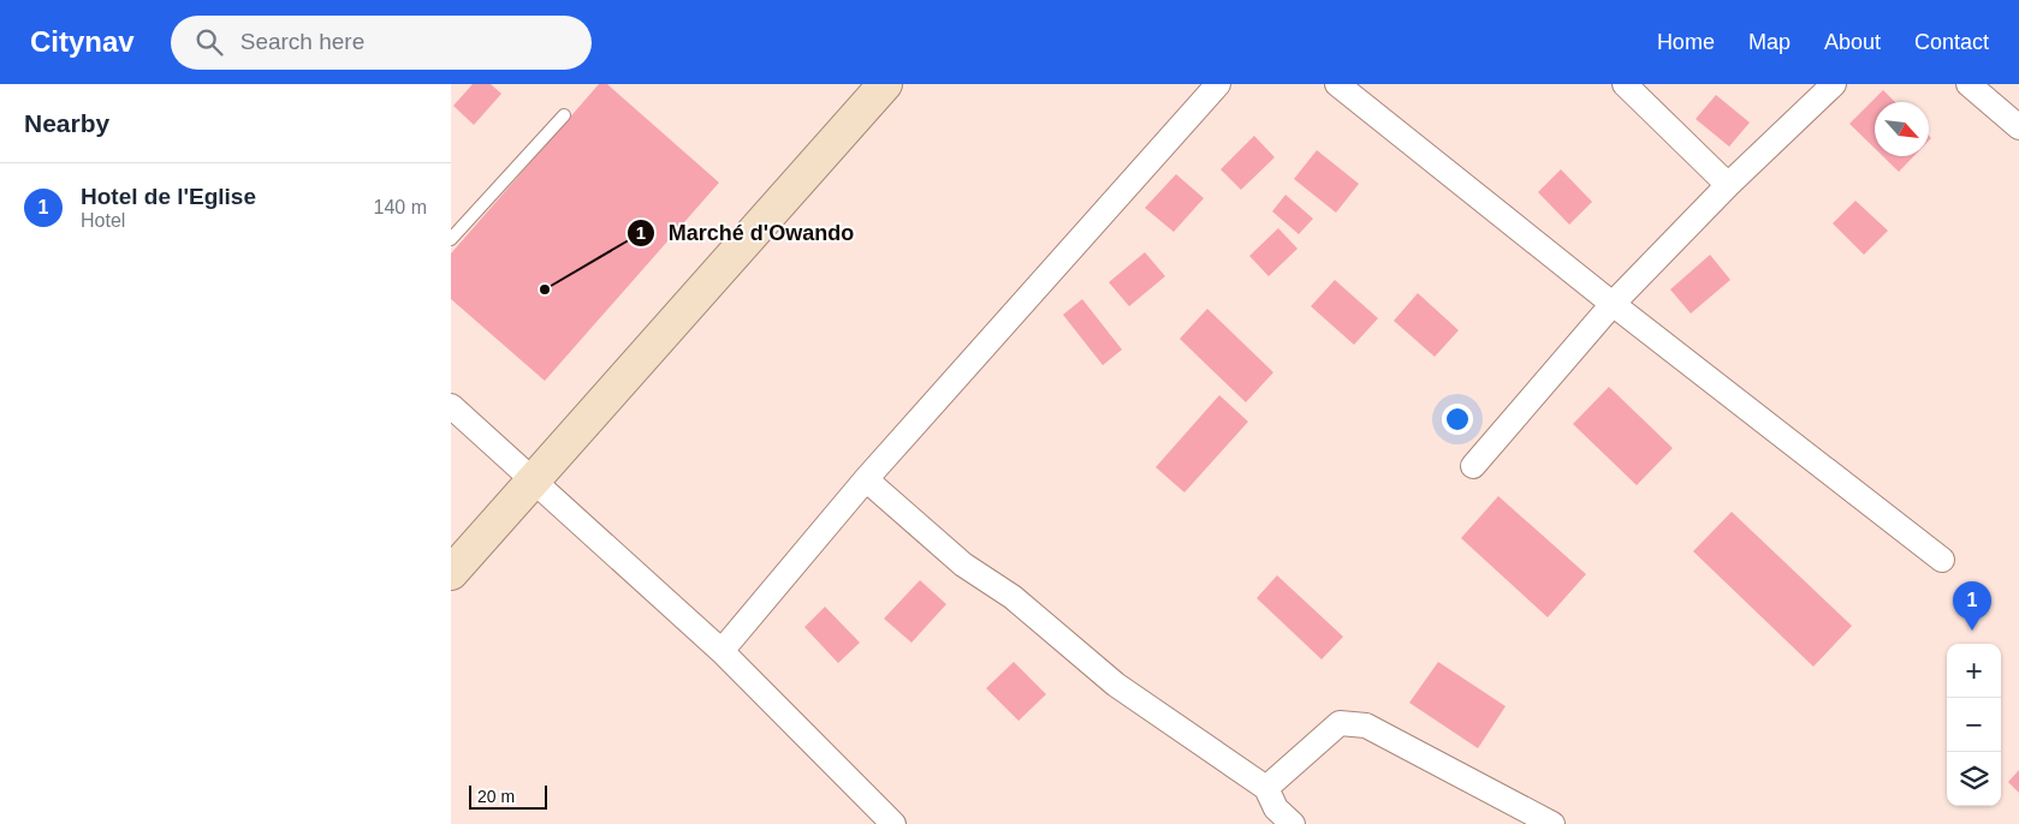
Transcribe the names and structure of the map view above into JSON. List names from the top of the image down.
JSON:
{
  "places": ["Marché d'Owando"],
  "scale_bar": "20 m",
  "north": "bottom right",
  "page": {
    "header": "Citynav",
    "search": "Search here",
    "nav": [
      "Home",
      "Map",
      "About",
      "Contact"
    ],
    "heading": "Nearby",
    "list": [
      {
        "mark": "1",
        "name": "Hotel de l'Eglise",
        "note": "Hotel",
        "value": "140 m"
      }
    ],
    "pins": "1",
    "map_buttons": ["+", "−"],
    "scale": "20 m"
  }
}
